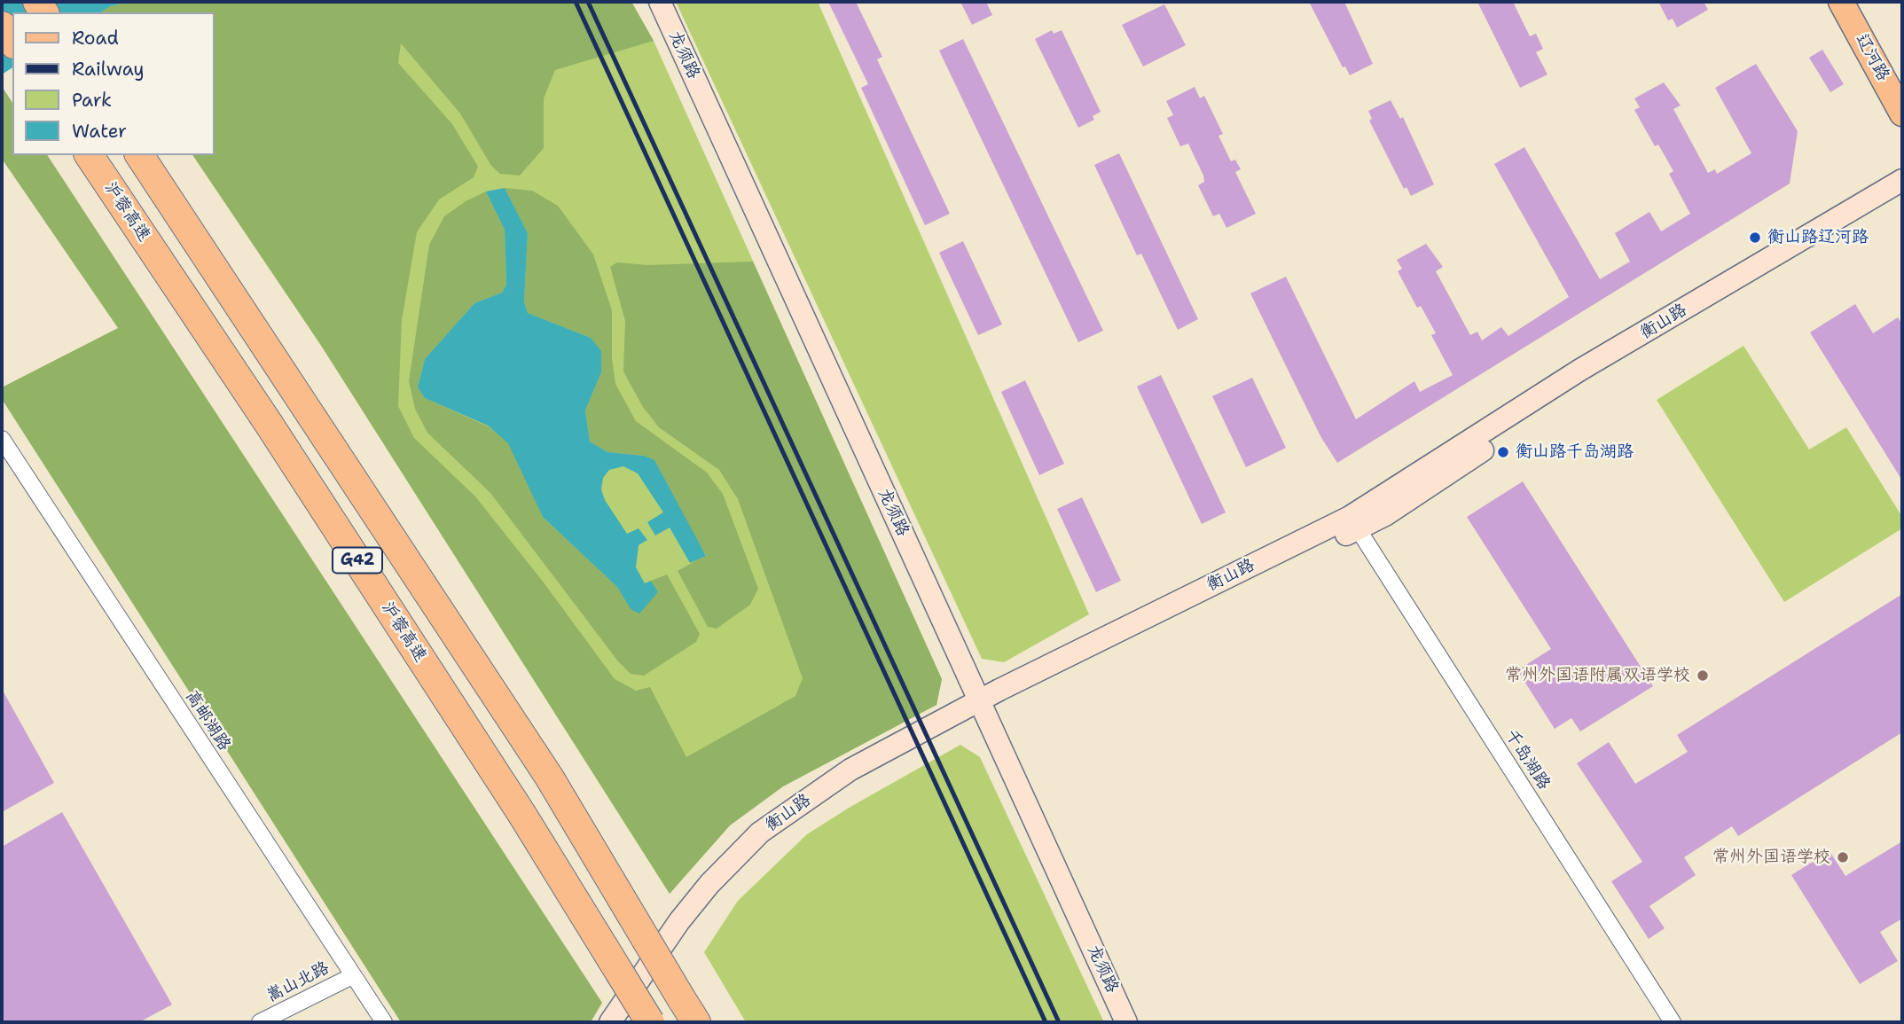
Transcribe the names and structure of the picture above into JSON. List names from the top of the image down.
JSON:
{
  "streets": {
    "highway": ["沪蓉高速", "G42"],
    "main road": ["辽河路"],
    "street": [
      "龙须路",
      "衡山路",
      "高邮湖路",
      "千岛湖路",
      "嵩山北路"
    ]
  },
  "crossings": [
    ["龙须路", "衡山路"],
    ["衡山路", "千岛湖路"],
    ["高邮湖路", "嵩山北路"]
  ],
  "places": [
    "衡山路辽河路",
    "衡山路千岛湖路",
    "常州外国语附属双语学校",
    "常州外国语学校"
  ],
  "legend": [
    "Road",
    "Railway",
    "Park",
    "Water"
  ]
}
